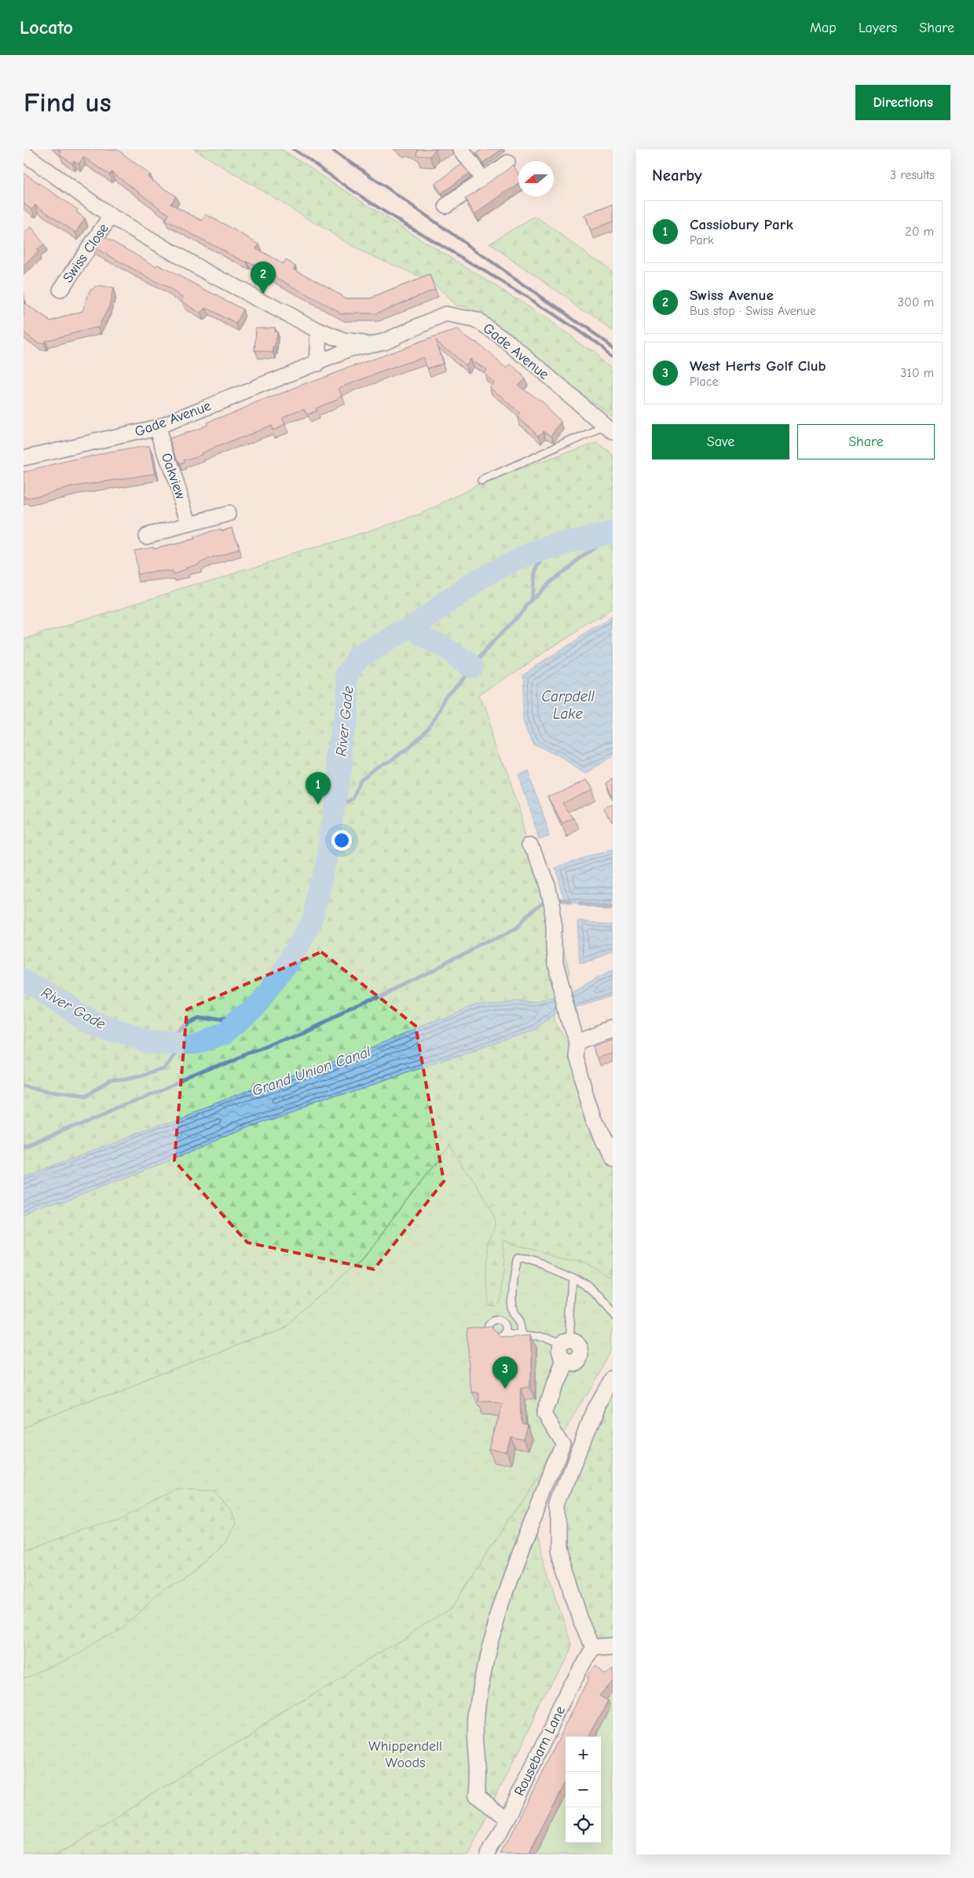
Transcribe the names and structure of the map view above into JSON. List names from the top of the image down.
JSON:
{
  "streets": {
    "street": [
      "Swiss Close",
      "Gade Avenue",
      "Oakview",
      "Rousebarn Lane"
    ]
  },
  "crossings": [
    ["Gade Avenue", "Oakview"]
  ],
  "water": ["Carpdell Lake", "River Gade", "Grand Union Canal"],
  "parks": ["Whippendell Woods"],
  "north": "left",
  "page": {
    "header": "Locato",
    "nav": ["Map", "Layers", "Share"],
    "buttons": [
      "Directions",
      ["Save", "Share"]
    ],
    "title": "Find us",
    "heading": ["Nearby", "3 results"],
    "list": [
      {
        "mark": "1",
        "name": "Cassiobury Park",
        "note": "Park",
        "value": "20 m"
      },
      {
        "mark": "2",
        "name": "Swiss Avenue",
        "note": "Bus stop · Swiss Avenue",
        "value": "300 m"
      },
      {
        "mark": "3",
        "name": "West Herts Golf Club",
        "note": "Place",
        "value": "310 m"
      }
    ],
    "pins": ["2", "1", "3"],
    "map_buttons": ["+", "−"]
  }
}
